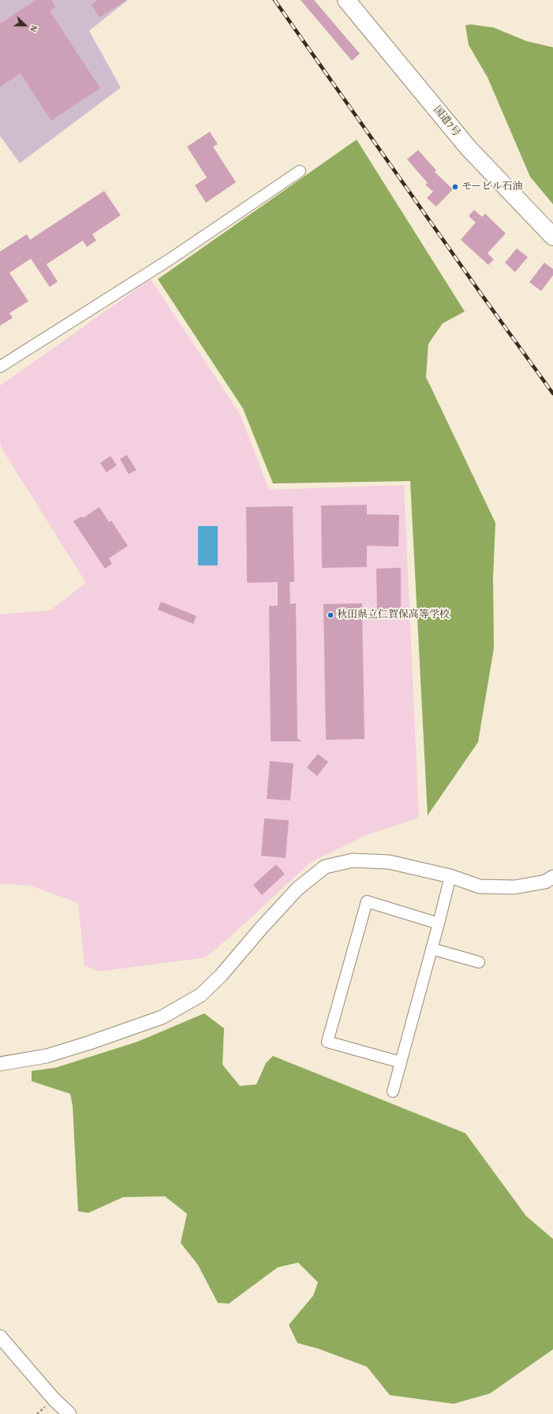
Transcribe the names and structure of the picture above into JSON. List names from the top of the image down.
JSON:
{
  "streets": {
    "highway": ["国道7号"]
  },
  "places": ["モービル石油", "秋田県立仁賀保高等学校"],
  "north": "right"
}
